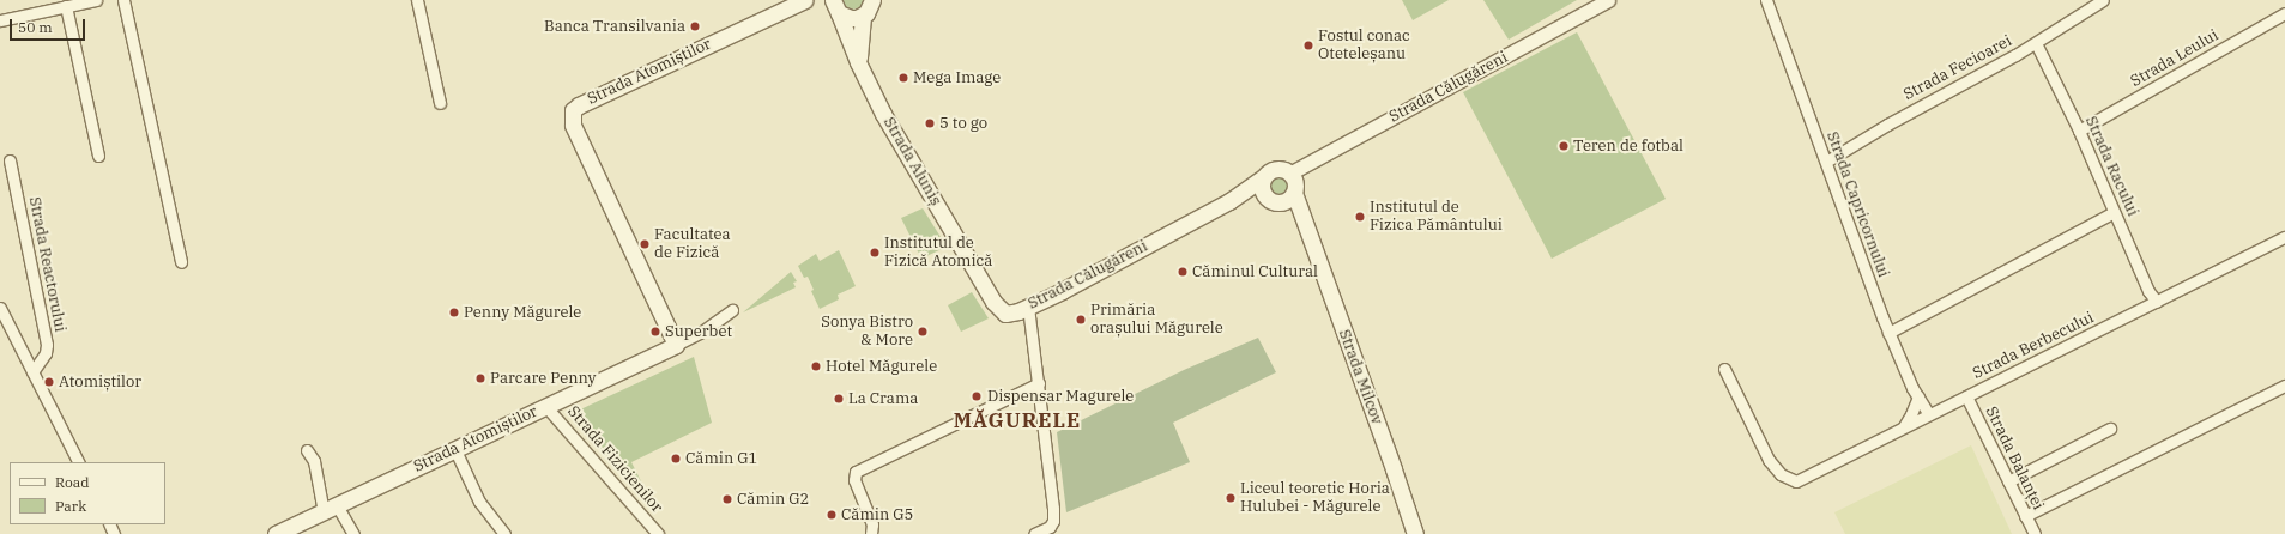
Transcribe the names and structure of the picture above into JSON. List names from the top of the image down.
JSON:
{
  "streets": {
    "main road": [
      "Strada Atomiștilor",
      "Strada Călugăreni",
      "Strada Aluniș",
      "Strada Milcov"
    ],
    "street": [
      "Strada Leului",
      "Strada Fecioarei",
      "Strada Racului",
      "Strada Capricornului",
      "Strada Reactorului",
      "Strada Berbecului",
      "Strada Balanței",
      "Strada Fizicienilor"
    ]
  },
  "crossings": [
    ["Strada Leului", "Strada Racului"],
    ["Strada Fecioarei", "Strada Racului"],
    ["Strada Fecioarei", "Strada Capricornului"],
    ["Strada Atomiștilor", "Strada Fizicienilor"],
    ["Strada Călugăreni", "Strada Aluniș"],
    ["Strada Călugăreni", "Strada Milcov"],
    ["Strada Racului", "Strada Berbecului"],
    ["Strada Capricornului", "Strada Berbecului"],
    ["Strada Berbecului", "Strada Balanței"]
  ],
  "districts": ["MĂGURELE"],
  "places": [
    "Banca Transilvania",
    "Fostul conac Oteteleșanu",
    "Mega Image",
    "5 to go",
    "Teren de fotbal",
    "Institutul de Fizica Pământului",
    "Facultatea de Fizică",
    "Institutul de Fizică Atomică",
    "Căminul Cultural",
    "Penny Măgurele",
    "Primăria orașului Măgurele",
    "Superbet",
    "Sonya Bistro & More",
    "Hotel Măgurele",
    "Parcare Penny",
    "Atomiștilor",
    "Dispensar Magurele",
    "La Crama",
    "Cămin G1",
    "Liceul teoretic Horia Hulubei - Măgurele",
    "Cămin G2",
    "Cămin G5"
  ],
  "legend": ["Road", "Park"],
  "scale_bar": "50 m"
}
